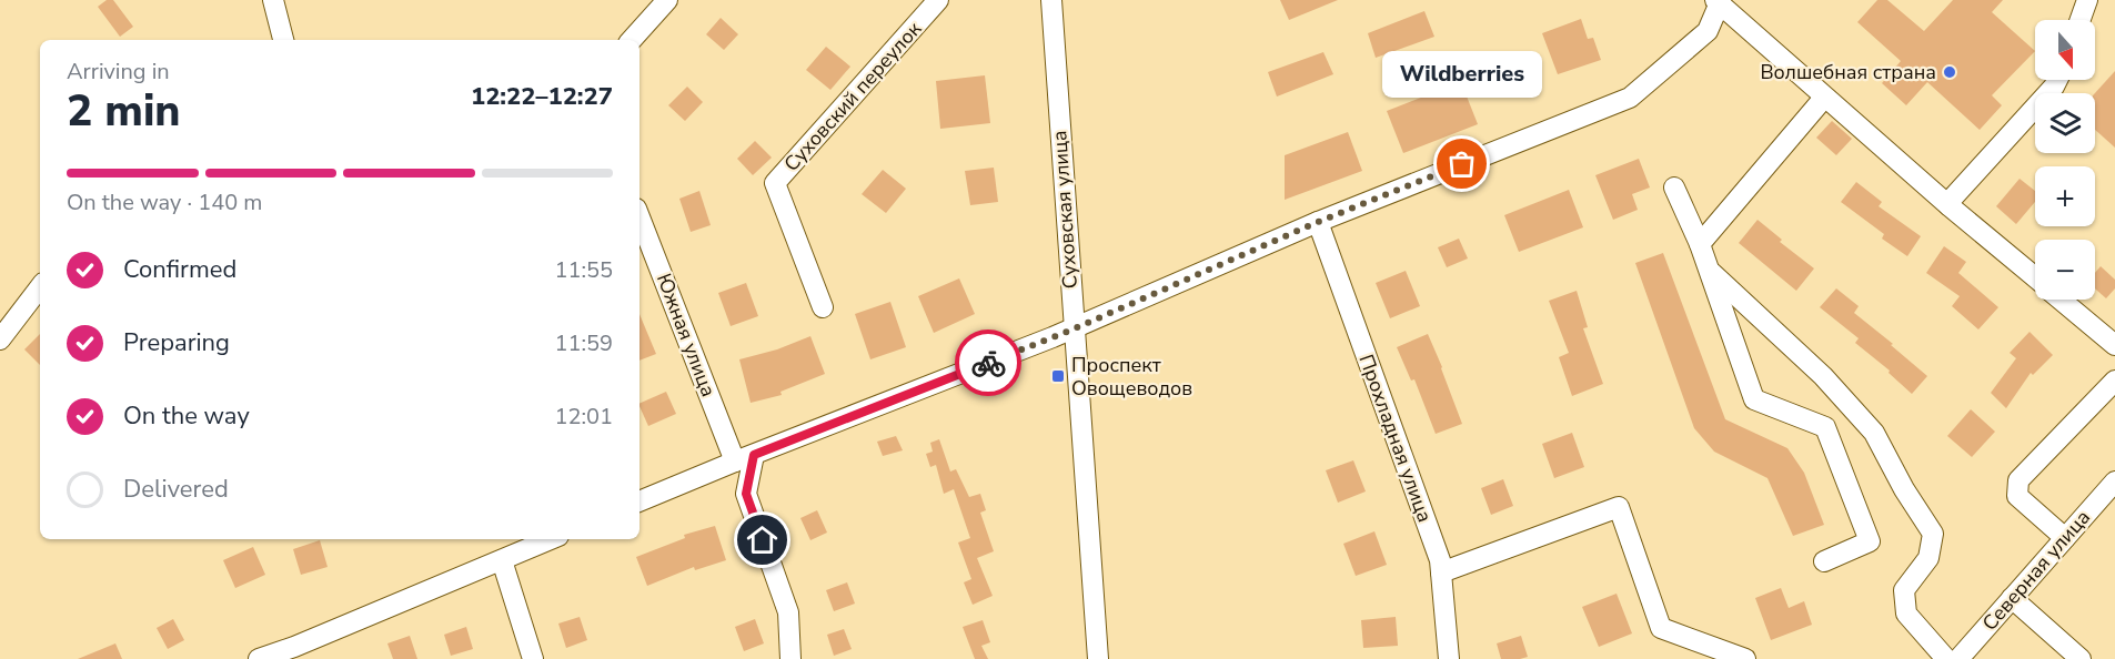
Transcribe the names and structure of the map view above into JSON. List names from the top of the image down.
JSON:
{
  "streets": {
    "street": [
      "Суховский переулок",
      "Суховская улица",
      "Южная улица",
      "Прохладная улица",
      "Северная улица"
    ]
  },
  "places": {
    "other": ["Волшебная страна", "Wildberries"],
    "transit": ["Проспект Овощеводов"]
  },
  "north": "bottom",
  "page": {
    "map_buttons": ["+", "−"],
    "heading": ["2 min", "Arriving in", "12:22–12:27"],
    "bubble": "Wildberries",
    "bar": "On the way · 140 m",
    "list": [
      ["Confirmed", "11:55"],
      ["Preparing", "11:59"],
      ["On the way", "12:01"],
      "Delivered"
    ]
  }
}
